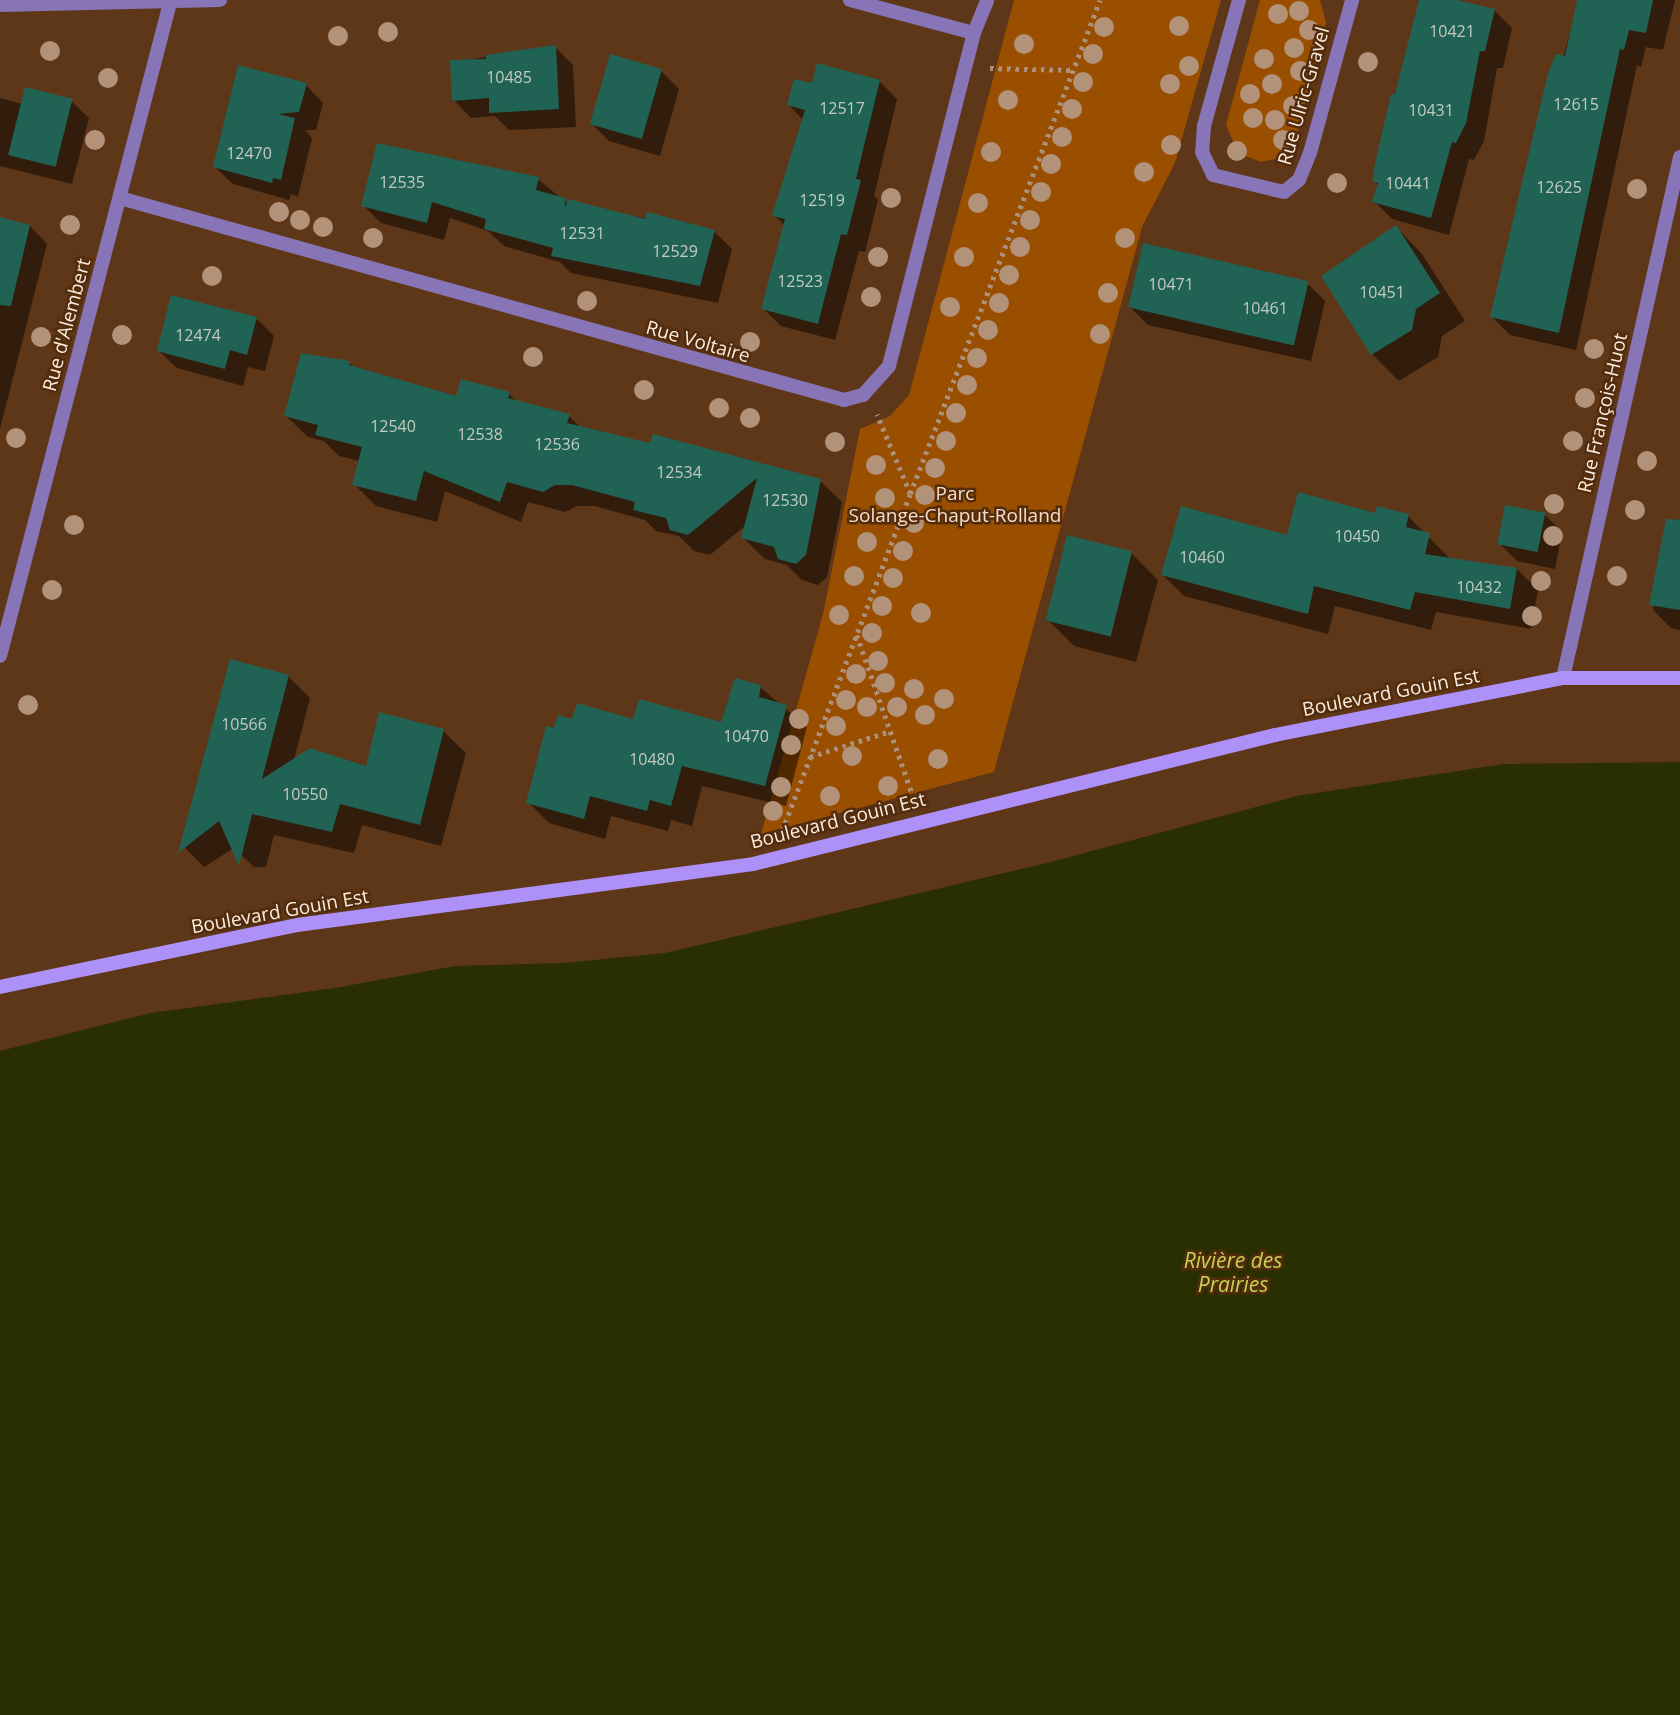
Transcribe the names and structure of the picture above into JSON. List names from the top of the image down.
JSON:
{
  "streets": {
    "street": [
      "Rue Ulric-Gravel",
      "Rue d'Alembert",
      "Rue Voltaire",
      "Rue François-Huot",
      "Boulevard Gouin Est"
    ]
  },
  "crossings": [
    ["Rue d'Alembert", "Rue Voltaire"],
    ["Rue François-Huot", "Boulevard Gouin Est"]
  ],
  "water": ["Rivière des Prairies"],
  "parks": ["Parc Solange-Chaput-Rolland"],
  "house_numbers": [
    "10421",
    "10485",
    "12615",
    "12517",
    "10431",
    "12470",
    "12535",
    "10441",
    "12625",
    "12519",
    "12531",
    "12529",
    "12523",
    "10471",
    "10451",
    "10461",
    "12474",
    "12540",
    "12538",
    "12536",
    "12534",
    "12530",
    "10450",
    "10460",
    "10432",
    "10566",
    "10470",
    "10480",
    "10550"
  ]
}
